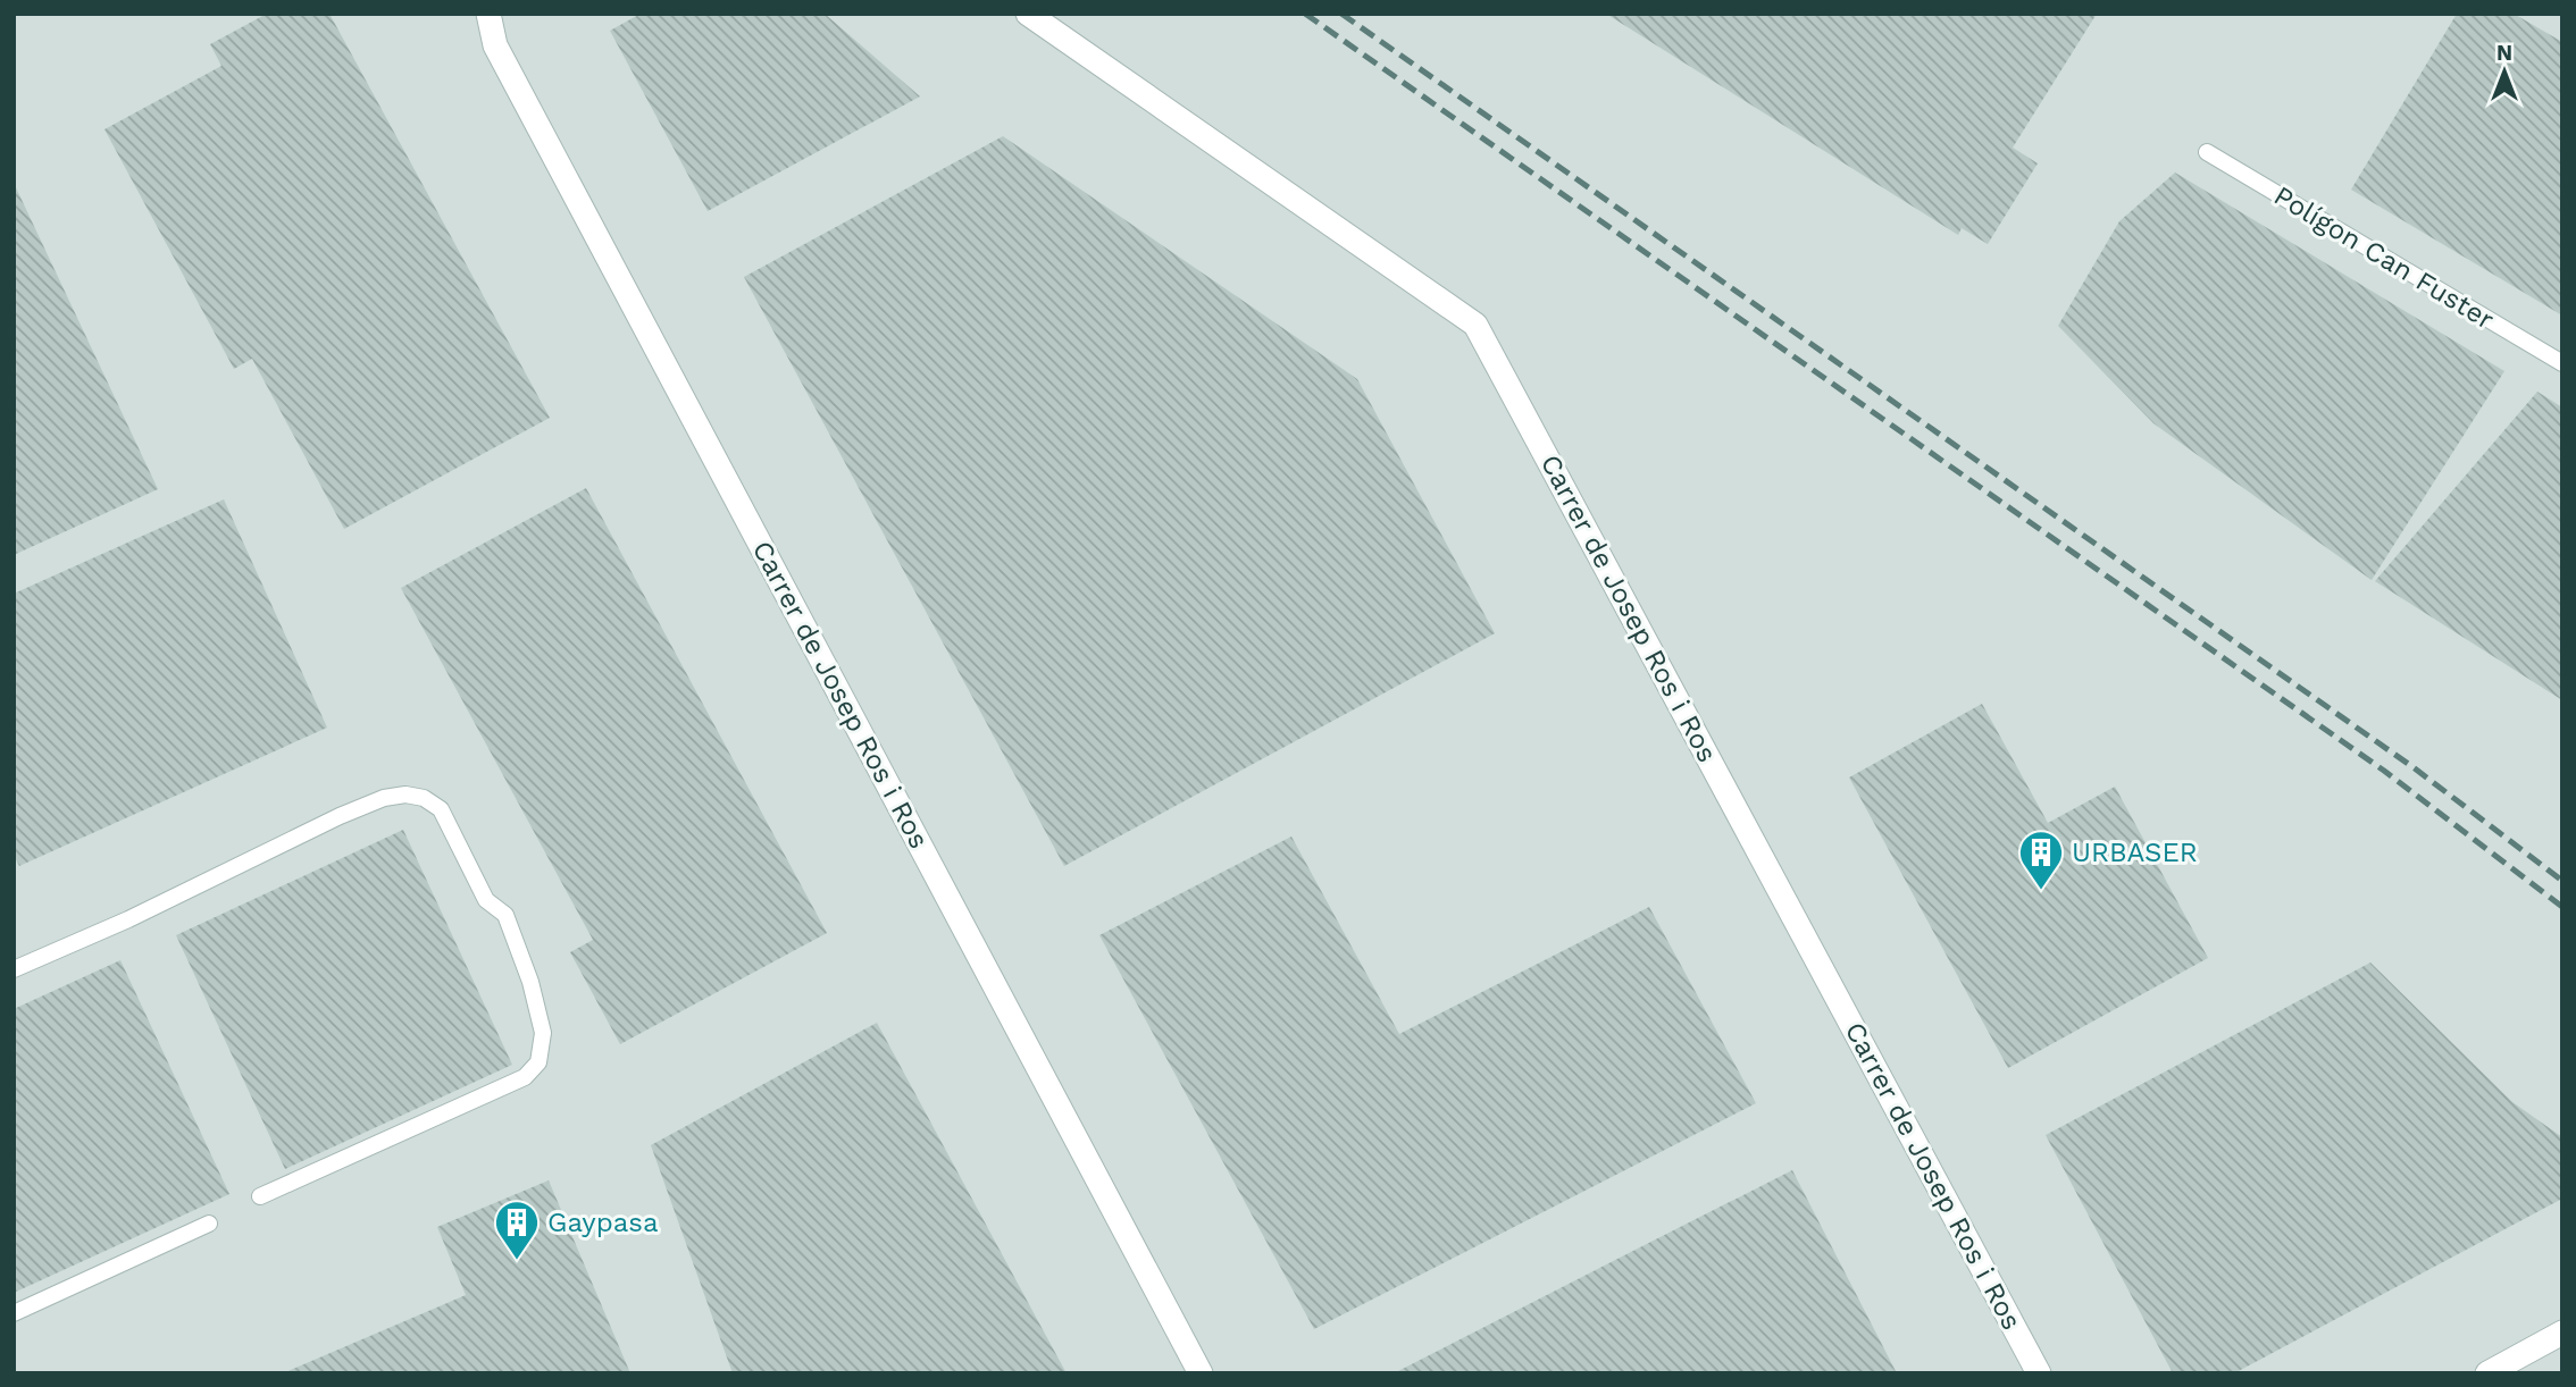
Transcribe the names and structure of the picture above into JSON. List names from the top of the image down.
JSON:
{
  "streets": {
    "street": ["Carrer de Josep Ros i Ros"],
    "lane": ["Polígon Can Fuster"]
  },
  "places": {
    "building": ["URBASER", "Gaypasa"]
  },
  "north": "top"
}
